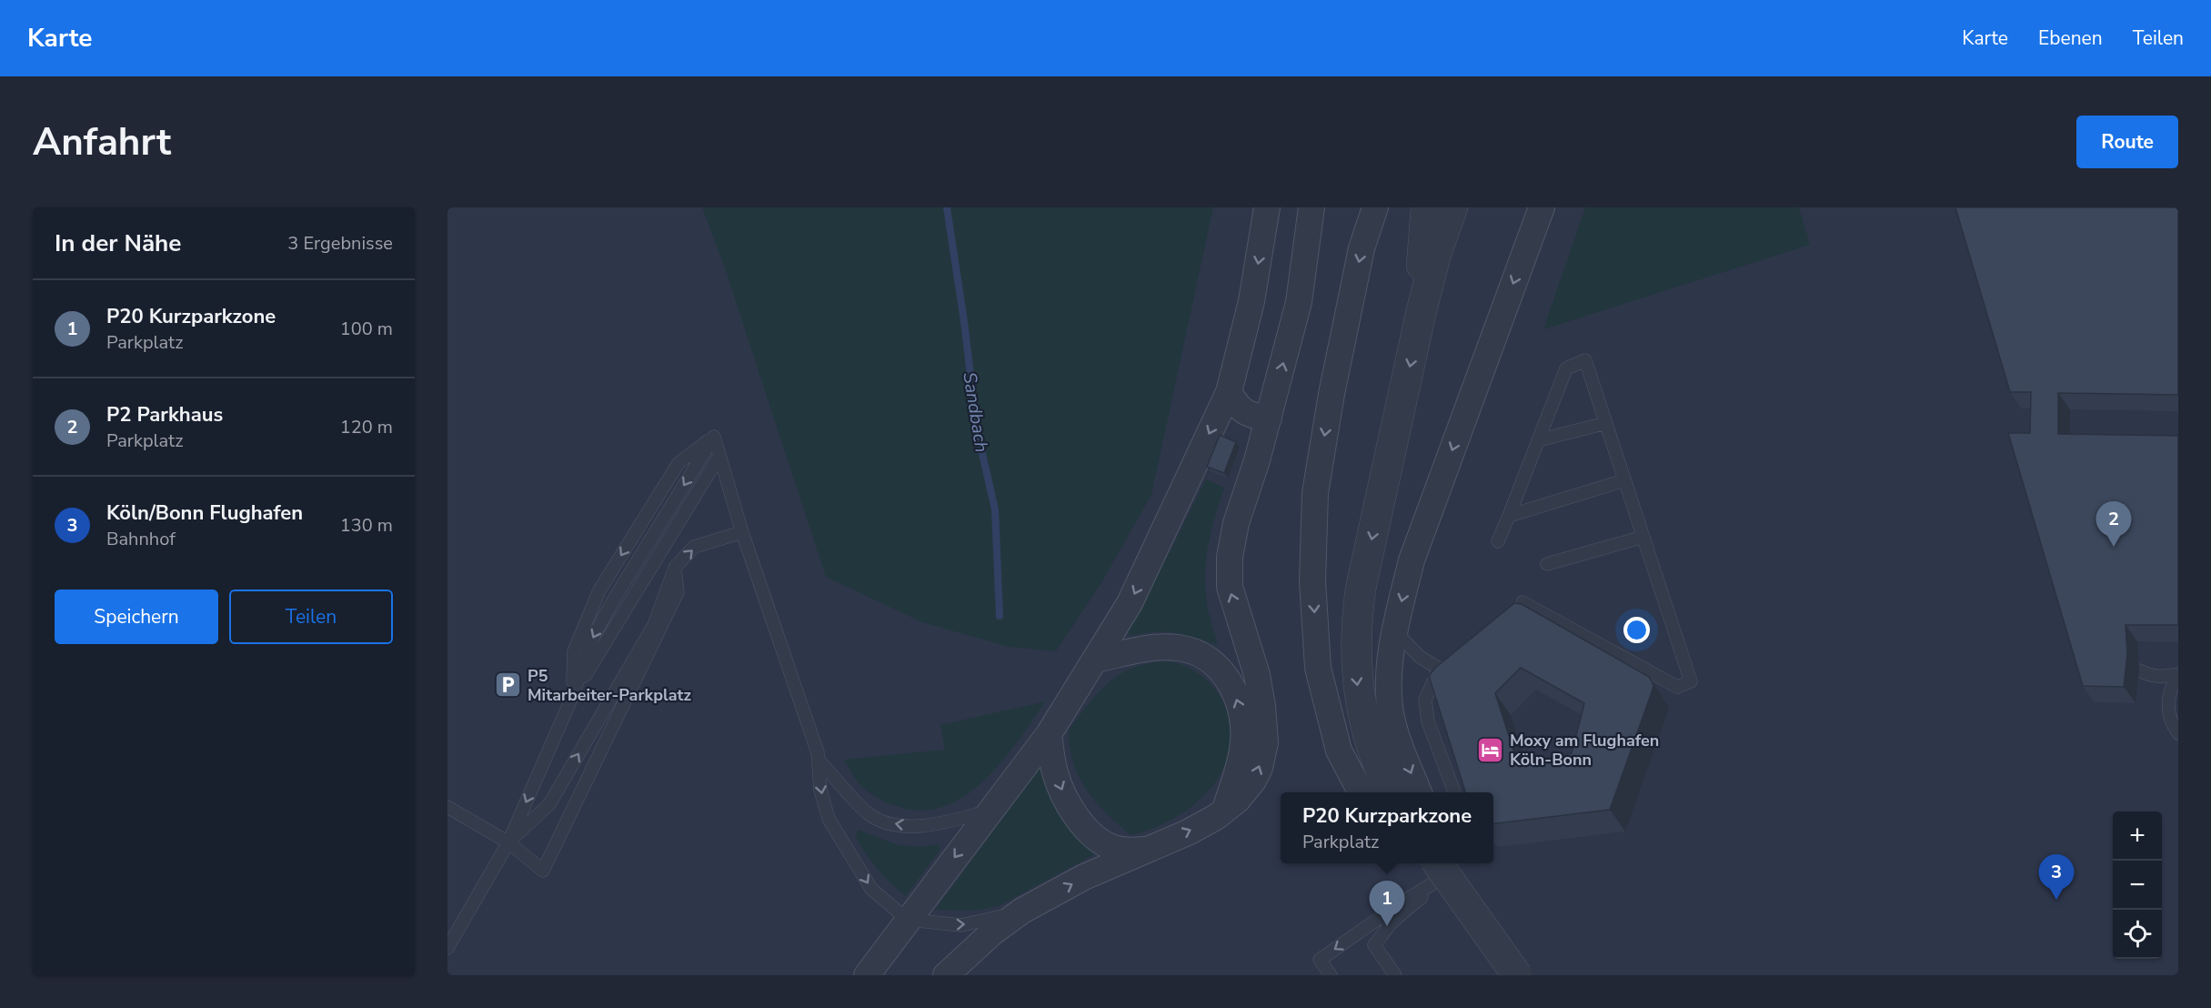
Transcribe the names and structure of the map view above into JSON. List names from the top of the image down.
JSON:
{
  "water": ["Sandbach"],
  "places": {
    "parking": ["P5 Mitarbeiter-Parkplatz"],
    "hotel": ["Moxy am Flughafen Köln-Bonn"]
  },
  "page": {
    "header": "Karte",
    "nav": ["Karte", "Ebenen", "Teilen"],
    "buttons": [
      "Route",
      ["Speichern", "Teilen"]
    ],
    "title": "Anfahrt",
    "heading": ["In der Nähe", "3 Ergebnisse"],
    "list": [
      {
        "mark": "1",
        "name": "P20 Kurzparkzone",
        "note": "Parkplatz",
        "value": "100 m"
      },
      {
        "mark": "2",
        "name": "P2 Parkhaus",
        "note": "Parkplatz",
        "value": "120 m"
      },
      {
        "mark": "3",
        "name": "Köln/Bonn Flughafen",
        "note": "Bahnhof",
        "value": "130 m"
      }
    ],
    "pins": ["2", "3", "1"],
    "popup": ["P20 Kurzparkzone", "Parkplatz"],
    "map_buttons": ["+", "−"]
  }
}
